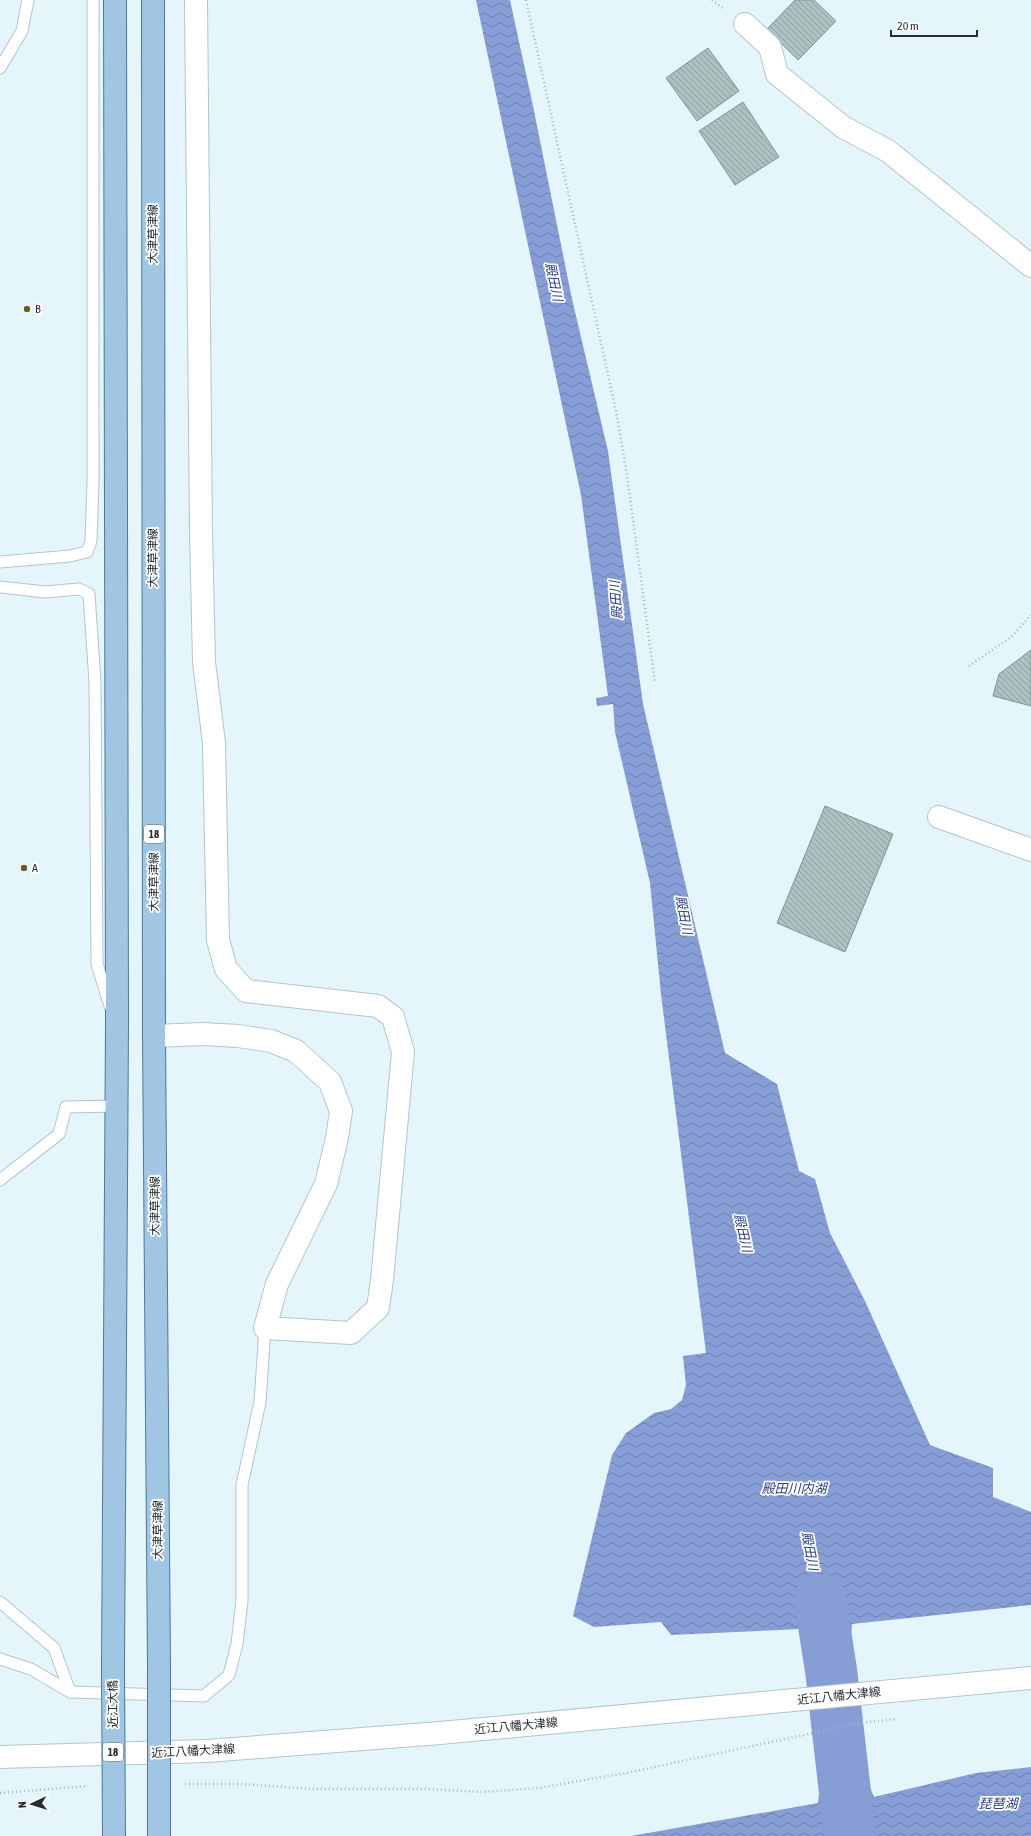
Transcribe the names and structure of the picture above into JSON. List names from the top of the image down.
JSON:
{
  "streets": {
    "main road": ["大津草津線", "18", "近江大橋"],
    "street": ["近江八幡大津線"]
  },
  "crossings": [
    ["18", "近江大橋"]
  ],
  "water": ["殿田川", "殿田川内湖", "琵琶湖"],
  "places": ["B", "A"],
  "scale_bar": "20 m",
  "north": "left"
}
